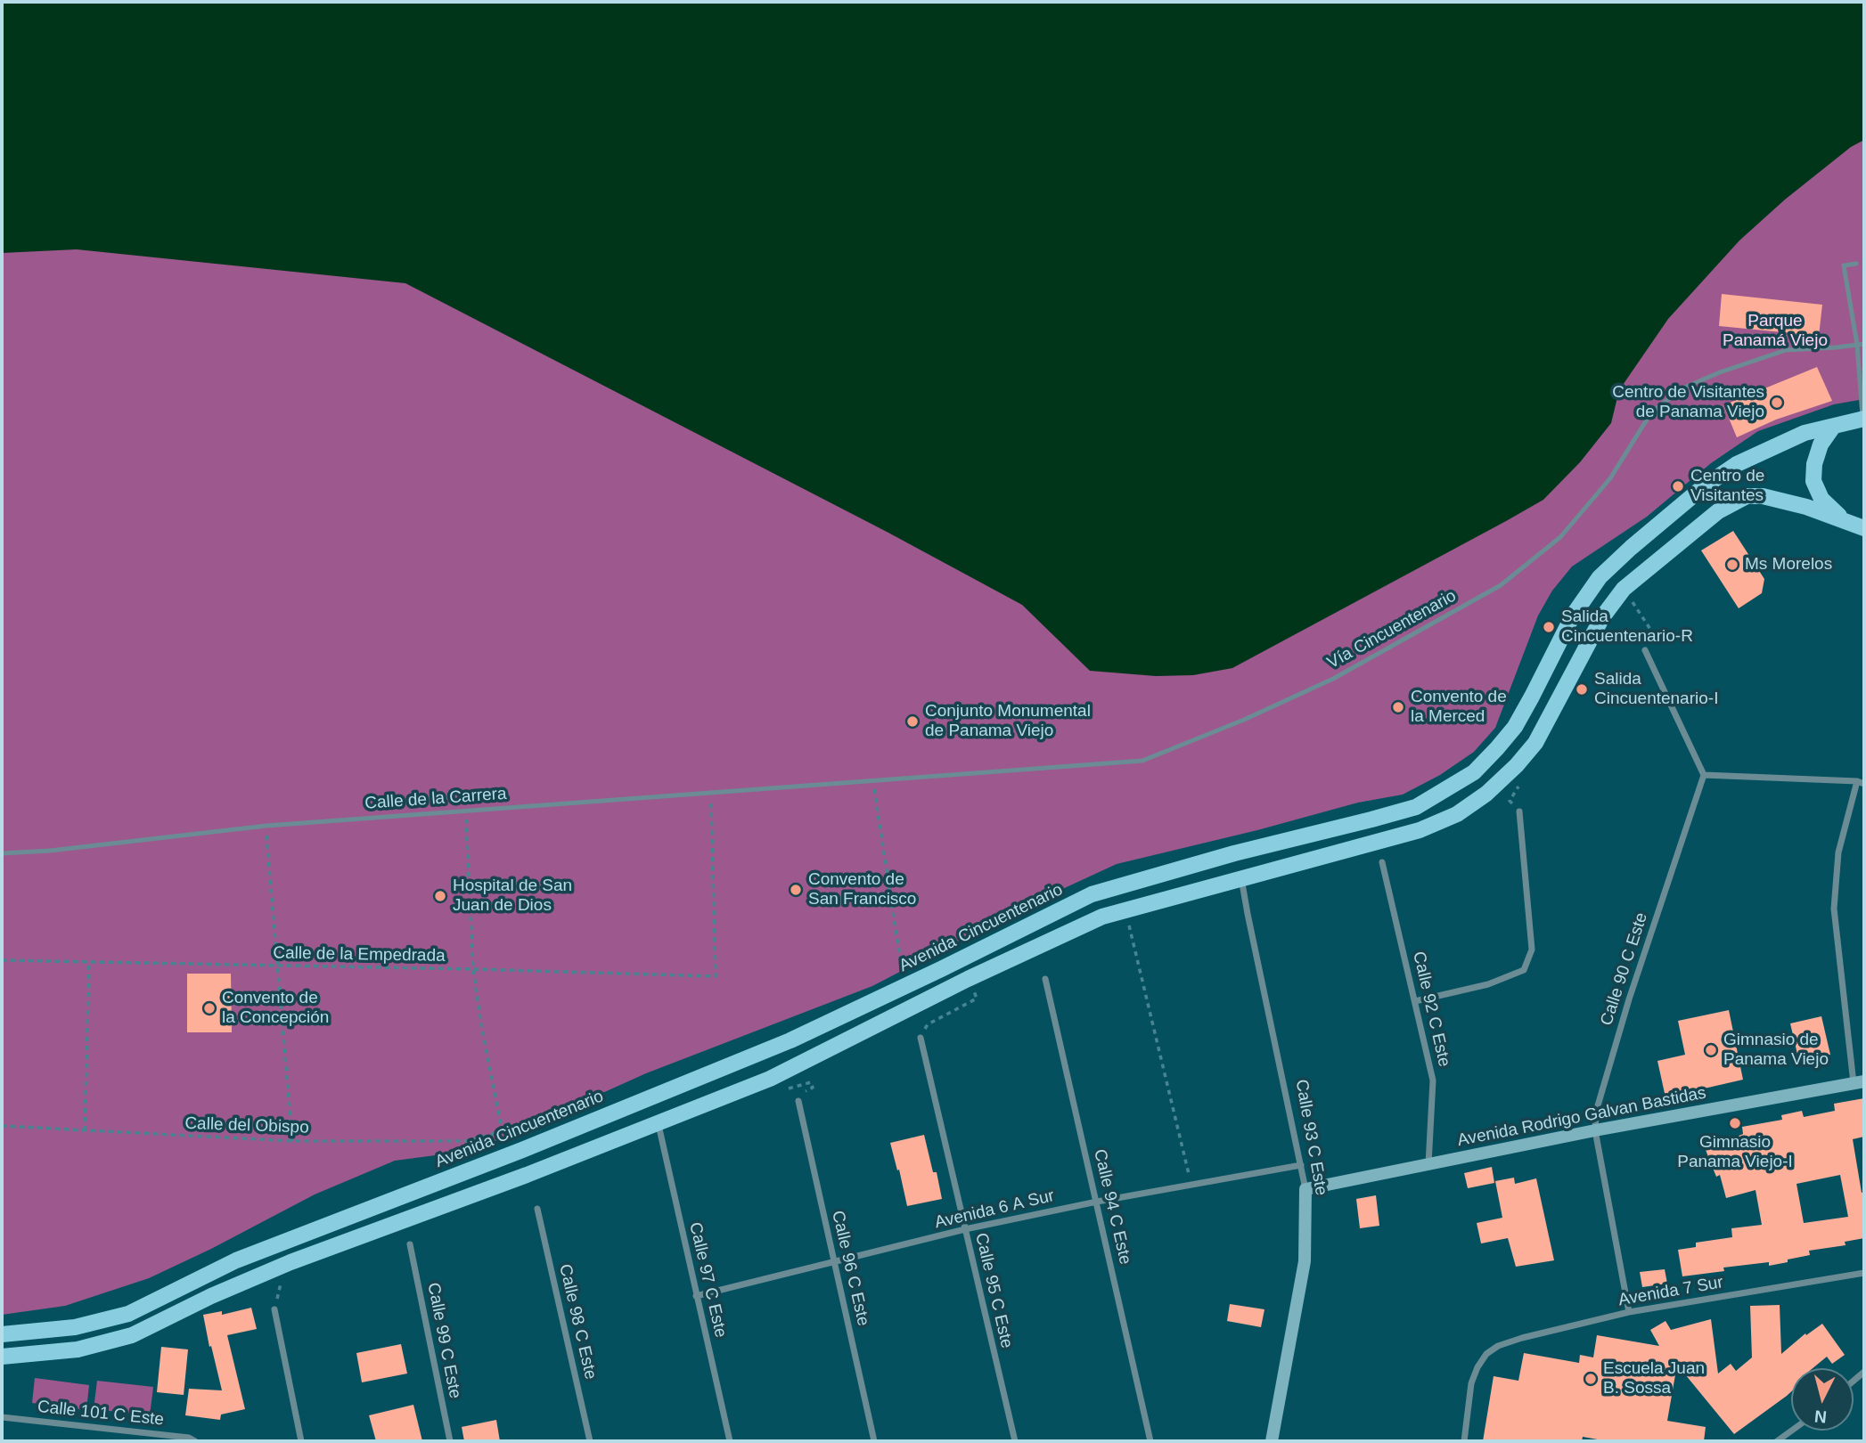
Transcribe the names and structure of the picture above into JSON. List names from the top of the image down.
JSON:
{
  "streets": {
    "main road": ["Avenida Cincuentenario"],
    "street": [
      "Calle 90 C Este",
      "Calle 92 C Este",
      "Avenida Rodrigo Galvan Bastidas",
      "Calle 93 C Este",
      "Calle 94 C Este",
      "Avenida 6 A Sur",
      "Calle 96 C Este",
      "Calle 97 C Este",
      "Calle 95 C Este",
      "Avenida 7 Sur",
      "Calle 98 C Este",
      "Calle 99 C Este",
      "Calle 101 C Este"
    ],
    "lane": ["Vía Cincuentenario", "Calle de la Carrera"],
    "path": ["Calle de la Empedrada", "Calle del Obispo"]
  },
  "crossings": [
    ["Vía Cincuentenario", "Calle de la Carrera"],
    ["Calle de la Carrera", "Calle de la Empedrada"],
    ["Calle de la Empedrada", "Calle del Obispo"],
    ["Calle 90 C Este", "Avenida Rodrigo Galvan Bastidas"],
    ["Calle 90 C Este", "Avenida 7 Sur"],
    ["Calle 92 C Este", "Avenida Rodrigo Galvan Bastidas"],
    ["Avenida Rodrigo Galvan Bastidas", "Calle 93 C Este"],
    ["Calle 93 C Este", "Avenida 6 A Sur"],
    ["Calle 94 C Este", "Avenida 6 A Sur"],
    ["Avenida 6 A Sur", "Calle 96 C Este"],
    ["Avenida 6 A Sur", "Calle 97 C Este"],
    ["Avenida 6 A Sur", "Calle 95 C Este"]
  ],
  "parks": ["Parque Panamá Viejo"],
  "places": [
    "Centro de Visitantes de Panama Viejo",
    "Centro de Visitantes",
    "Ms Morelos",
    "Salida Cincuentenario-R",
    "Salida Cincuentenario-I",
    "Convento de la Merced",
    "Conjunto Monumental de Panama Viejo",
    "Convento de San Francisco",
    "Hospital de San Juan de Dios",
    "Convento de la Concepción",
    "Gimnasio de Panama Viejo",
    "Gimnasio Panama Viejo-I",
    "Escuela Juan B. Sossa"
  ],
  "north": "bottom"
}
